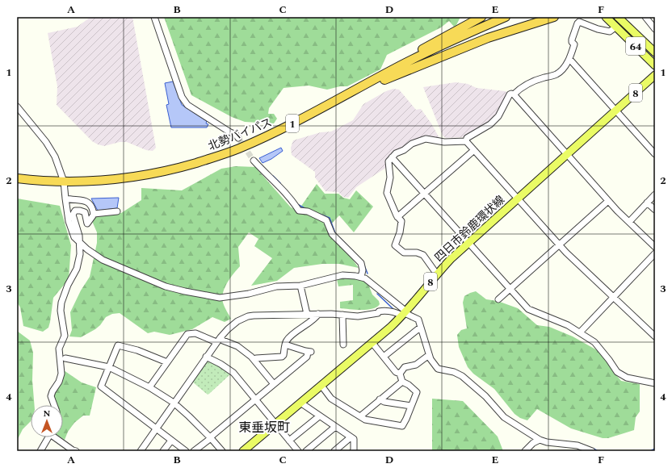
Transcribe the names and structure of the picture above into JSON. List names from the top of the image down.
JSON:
{
  "streets": {
    "highway": ["1", "北勢バイパス"],
    "main road": ["64", "8", "四日市鈴鹿環状線"]
  },
  "crossings": [
    ["1", "北勢バイパス"]
  ],
  "districts": ["東垂坂町"],
  "north": "top",
  "grid": {
    "columns": [
      "A",
      "B",
      "C",
      "D",
      "E",
      "F"
    ],
    "rows": [
      "1",
      "2",
      "3",
      "4"
    ]
  }
}
